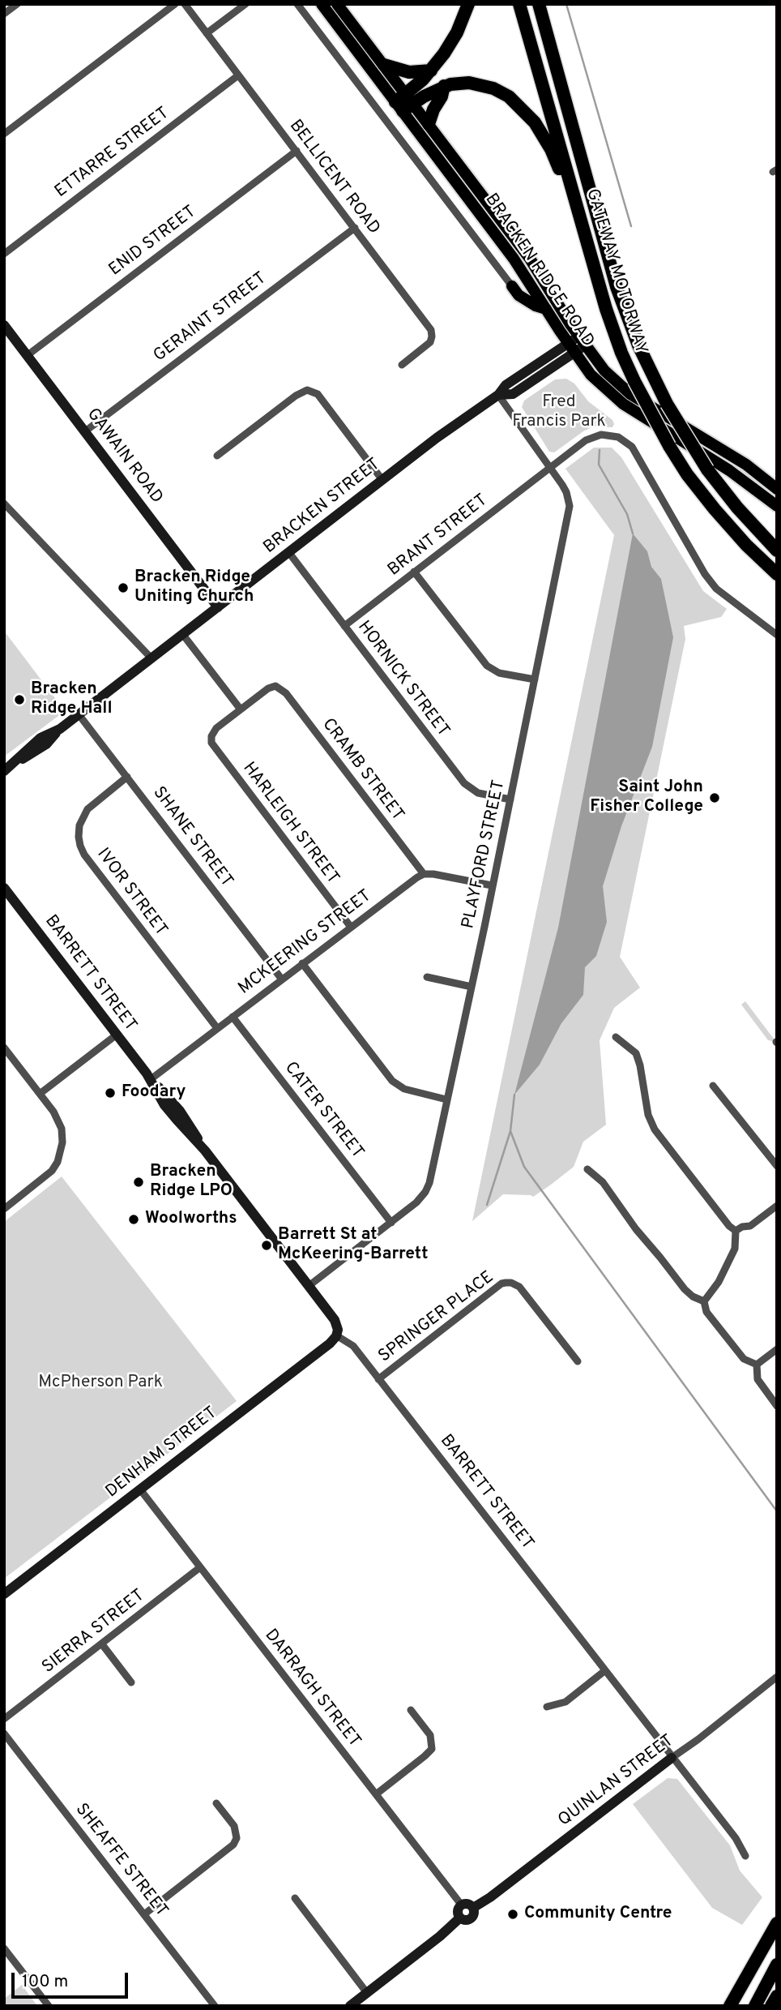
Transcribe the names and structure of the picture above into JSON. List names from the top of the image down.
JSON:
{
  "streets": {
    "highway": ["GATEWAY MOTORWAY"],
    "main road": ["BRACKEN RIDGE ROAD"],
    "street": [
      "ETTARRE STREET",
      "BELLICENT ROAD",
      "ENID STREET",
      "GERAINT STREET",
      "GAWAIN ROAD",
      "BRACKEN STREET",
      "BRANT STREET",
      "HORNICK STREET",
      "CRAMB STREET",
      "HARLEIGH STREET",
      "SHANE STREET",
      "PLAYFORD STREET",
      "IVOR STREET",
      "MCKEERING STREET",
      "BARRETT STREET",
      "CATER STREET",
      "SPRINGER PLACE",
      "DENHAM STREET",
      "SIERRA STREET",
      "DARRAGH STREET",
      "QUINLAN STREET",
      "SHEAFFE STREET"
    ]
  },
  "crossings": [
    ["ETTARRE STREET", "BELLICENT ROAD"],
    ["BELLICENT ROAD", "ENID STREET"],
    ["BELLICENT ROAD", "GERAINT STREET"],
    ["ENID STREET", "GAWAIN ROAD"],
    ["BRACKEN RIDGE ROAD", "BRACKEN STREET"],
    ["GERAINT STREET", "GAWAIN ROAD"],
    ["GAWAIN ROAD", "BRACKEN STREET"],
    ["BRACKEN STREET", "HORNICK STREET"],
    ["BRACKEN STREET", "SHANE STREET"],
    ["BRACKEN STREET", "PLAYFORD STREET"],
    ["BRANT STREET", "HORNICK STREET"],
    ["BRANT STREET", "PLAYFORD STREET"],
    ["HORNICK STREET", "PLAYFORD STREET"],
    ["CRAMB STREET", "HARLEIGH STREET"],
    ["CRAMB STREET", "MCKEERING STREET"],
    ["HARLEIGH STREET", "MCKEERING STREET"],
    ["SHANE STREET", "IVOR STREET"],
    ["SHANE STREET", "MCKEERING STREET"],
    ["PLAYFORD STREET", "BARRETT STREET"],
    ["PLAYFORD STREET", "CATER STREET"],
    ["IVOR STREET", "MCKEERING STREET"],
    ["MCKEERING STREET", "BARRETT STREET"],
    ["MCKEERING STREET", "CATER STREET"],
    ["BARRETT STREET", "SPRINGER PLACE"],
    ["BARRETT STREET", "DENHAM STREET"],
    ["BARRETT STREET", "QUINLAN STREET"],
    ["DENHAM STREET", "DARRAGH STREET"],
    ["SIERRA STREET", "DARRAGH STREET"],
    ["DARRAGH STREET", "QUINLAN STREET"]
  ],
  "parks": ["Fred Francis Park", "McPherson Park"],
  "places": [
    "Bracken Ridge Uniting Church",
    "Bracken Ridge Hall",
    "Saint John Fisher College",
    "Foodary",
    "Bracken Ridge LPO",
    "Woolworths",
    "Barrett St at McKeering-Barrett",
    "Community Centre"
  ],
  "scale_bar": "100 m"
}
